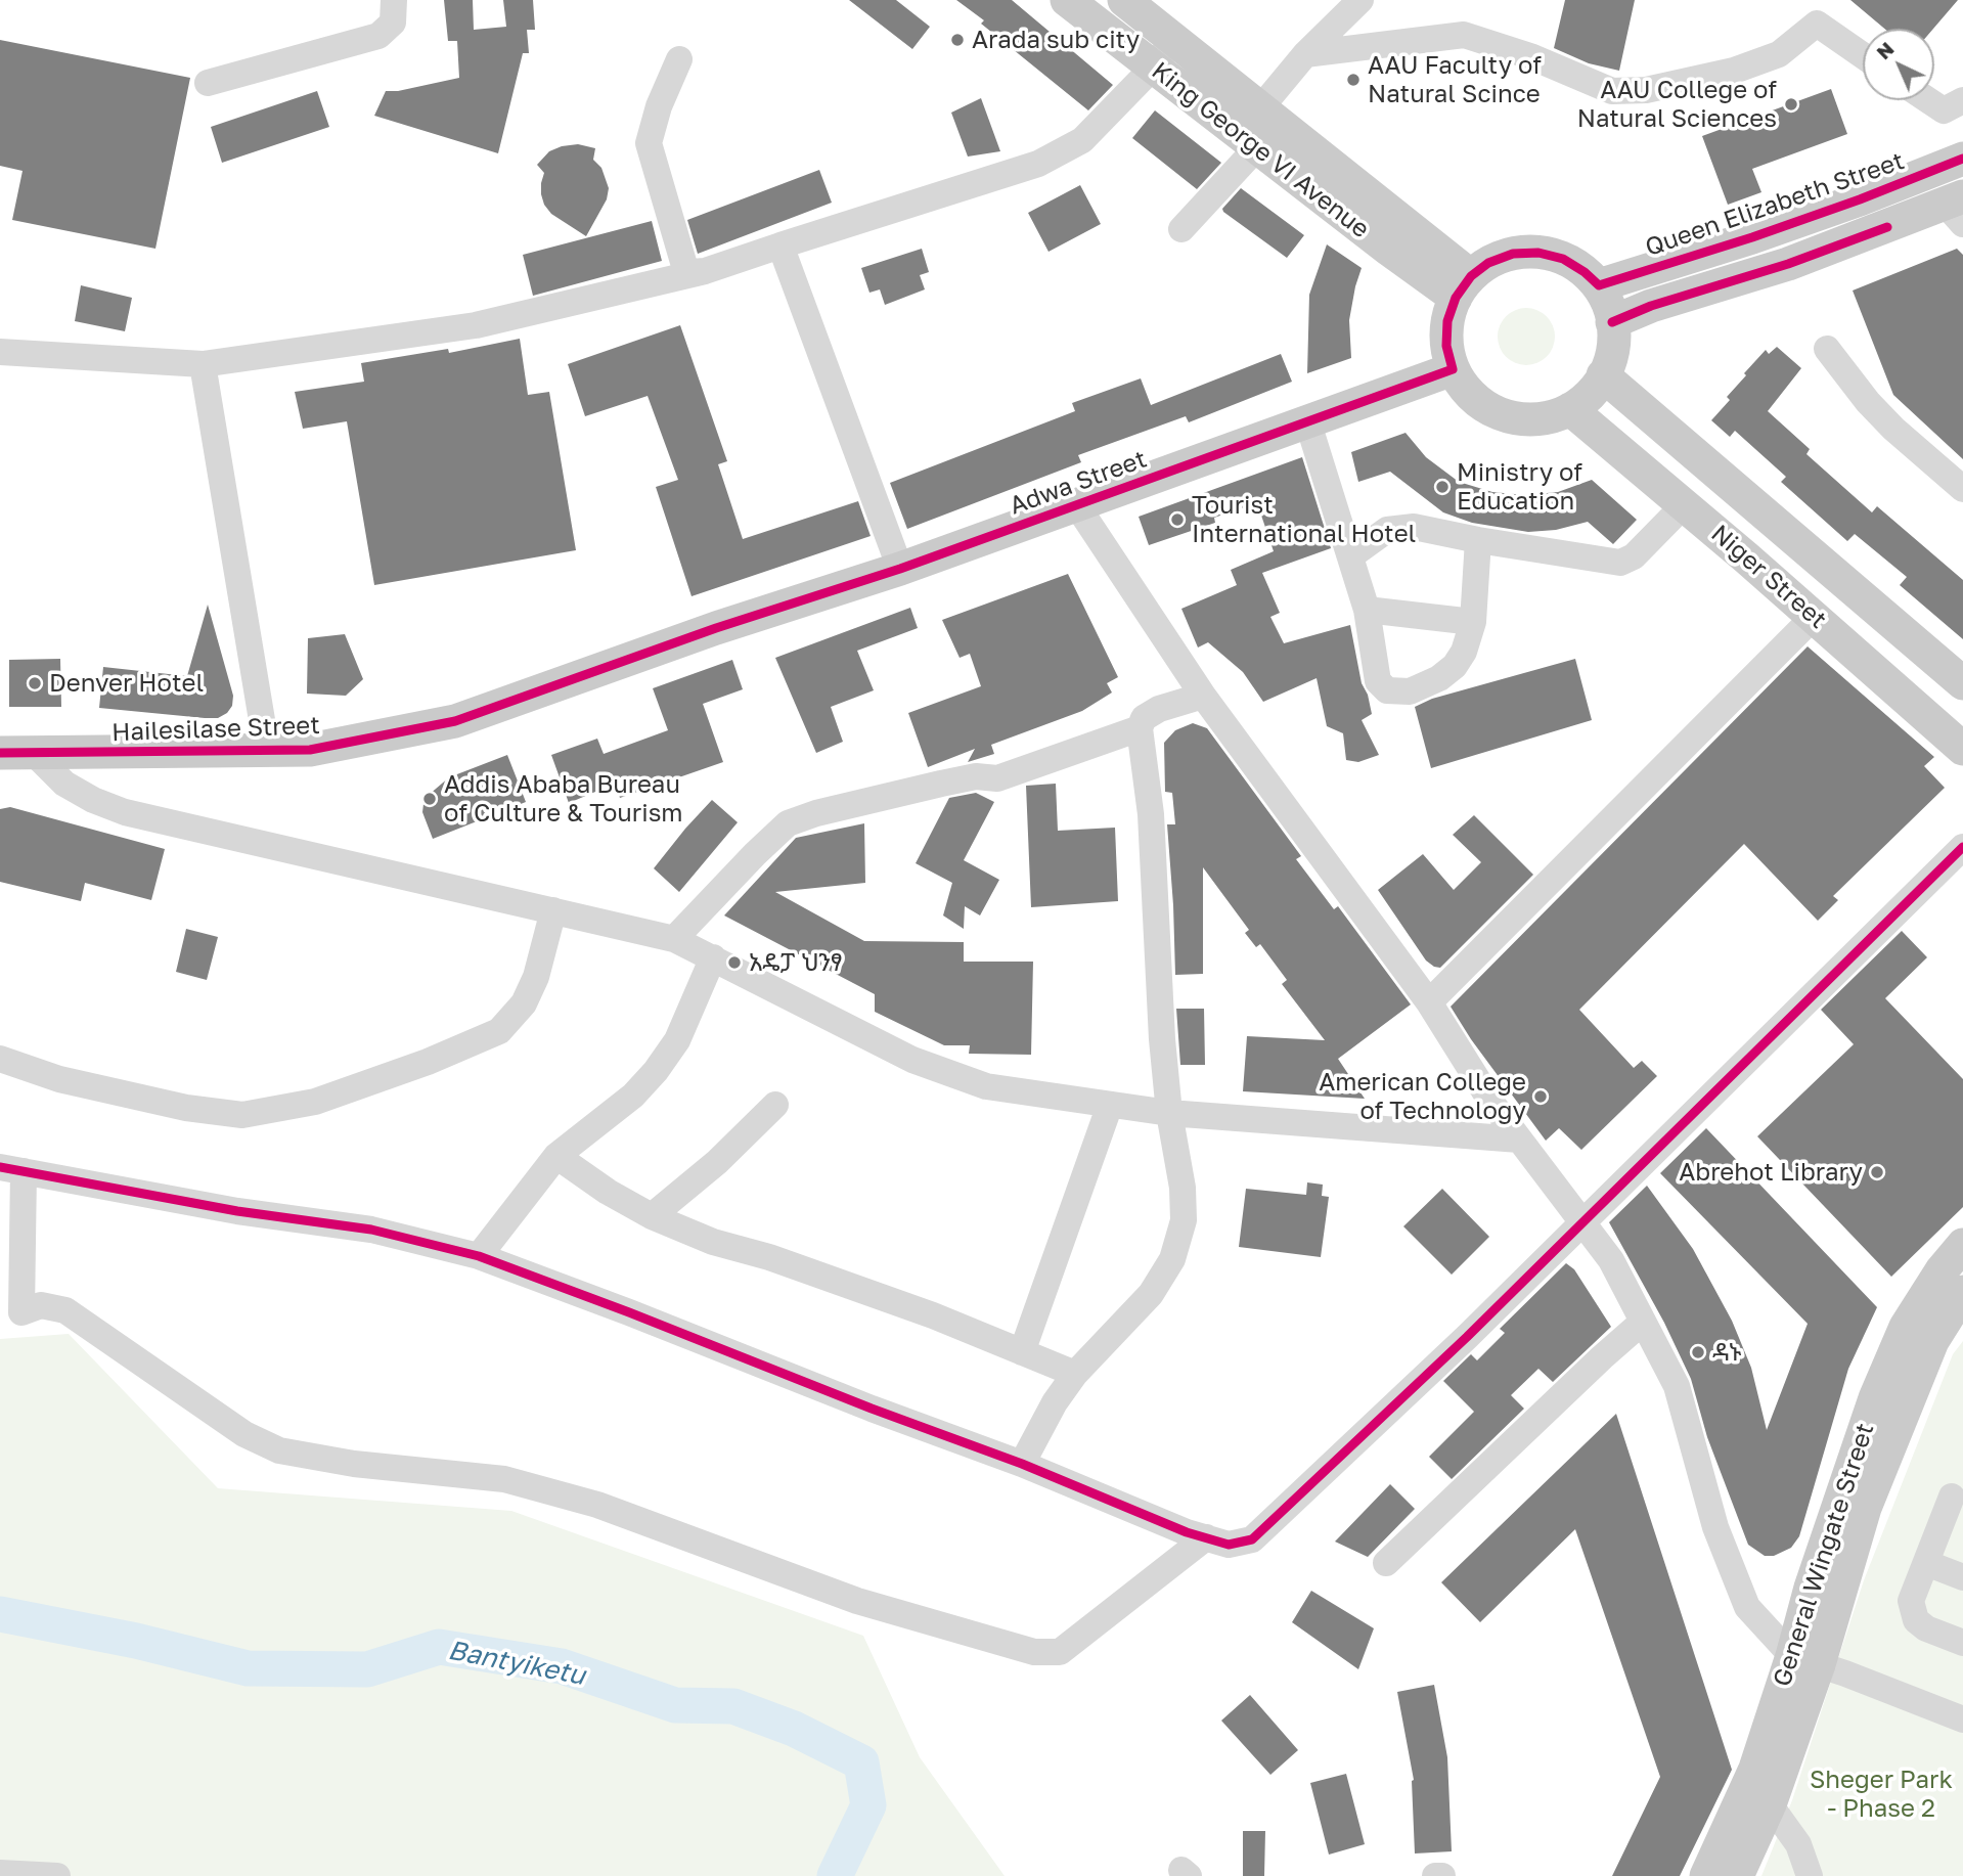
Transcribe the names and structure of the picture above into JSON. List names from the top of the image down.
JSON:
{
  "streets": {
    "main road": [
      "King George VI Avenue",
      "Queen Elizabeth Street",
      "Adwa Street",
      "Niger Street",
      "Hailesilase Street",
      "General Wingate Street"
    ]
  },
  "crossings": [
    ["King George VI Avenue", "Queen Elizabeth Street"],
    ["King George VI Avenue", "Adwa Street"],
    ["King George VI Avenue", "Niger Street"],
    ["Queen Elizabeth Street", "Adwa Street"],
    ["Queen Elizabeth Street", "Niger Street"],
    ["Adwa Street", "Niger Street"],
    ["Adwa Street", "Hailesilase Street"]
  ],
  "water": ["Bantyiketu"],
  "parks": ["Sheger Park - Phase 2"],
  "places": [
    "Arada sub city",
    "AAU Faculty of Natural Scince",
    "AAU College of Natural Sciences",
    "Ministry of Education",
    "Tourist International Hotel",
    "Denver Hotel",
    "Addis Ababa Bureau of Culture & Tourism",
    "አዴፓ ህንፃ",
    "American College of Technology",
    "Abrehot Library",
    "ዳኑ"
  ],
  "north": "top left"
}
